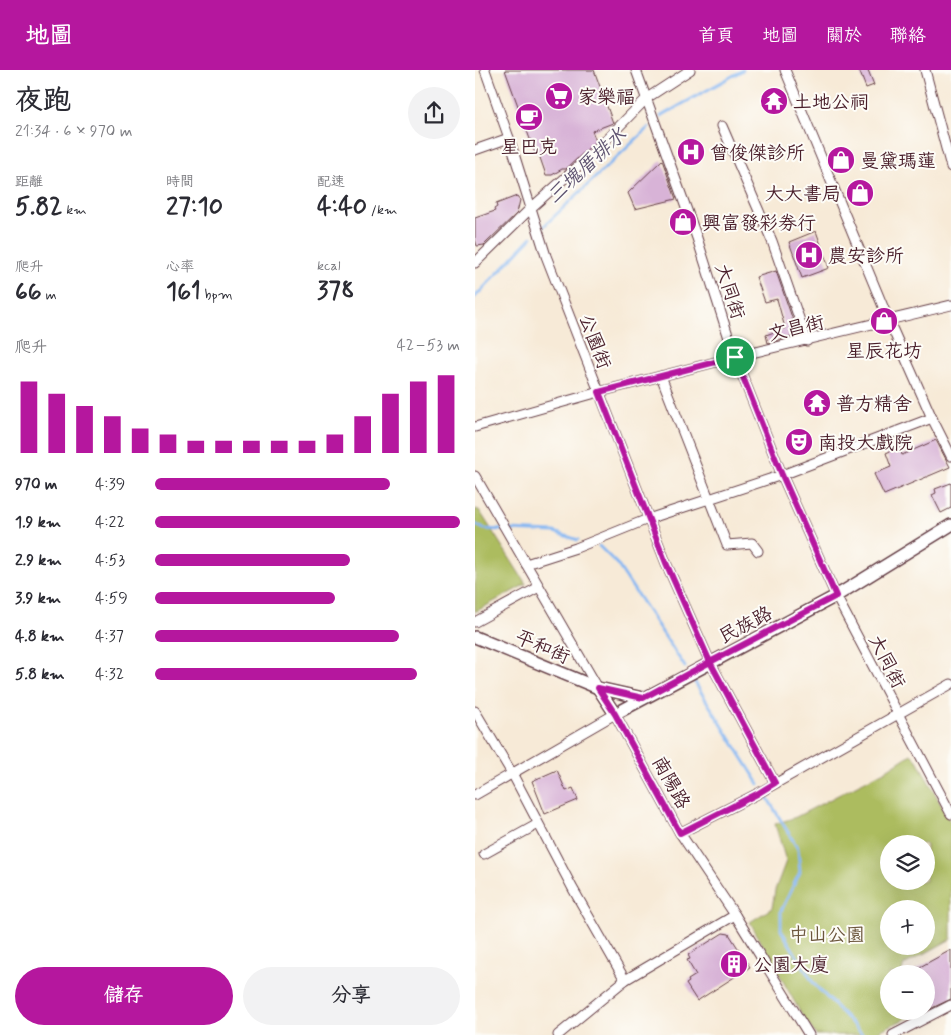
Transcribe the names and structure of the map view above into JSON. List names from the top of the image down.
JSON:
{
  "streets": {
    "main road": ["民族路", "平和街", "南陽路"],
    "street": ["大同街", "文昌街", "公園街"]
  },
  "crossings": [
    ["大同街", "文昌街"],
    ["大同街", "民族路"],
    ["文昌街", "公園街"],
    ["公園街", "民族路"],
    ["民族路", "平和街"],
    ["民族路", "南陽路"],
    ["平和街", "南陽路"]
  ],
  "water": ["三塊厝排水"],
  "parks": ["中山公園"],
  "places": {
    "supermarket": ["家樂福"],
    "temple": ["土地公祠", "普方精舍"],
    "cafe": ["星巴克"],
    "hospital": ["曾俊傑診所", "農安診所"],
    "shop": [
      "曼黛瑪蓮",
      "大大書局",
      "興富發彩券行",
      "星辰花坊"
    ],
    "theatre": ["南投大戲院"],
    "building": ["公園大廈"]
  },
  "page": {
    "header": "地圖",
    "nav": [
      "首頁",
      "地圖",
      "關於",
      "聯絡"
    ],
    "heading": ["夜跑", "21:34 · 6 × 970 m"],
    "stats": [
      ["距離", "5.82 km"],
      ["時間", "27:10"],
      ["配速", "4:40 /km"],
      ["爬升", "66 m"],
      ["心率", "161 bpm"],
      ["kcal", "378"]
    ],
    "chart": ["爬升", "42–53 m"],
    "list": [
      {
        "name": "970 m",
        "note": "4:39"
      },
      {
        "name": "1.9 km",
        "note": "4:22"
      },
      {
        "name": "2.9 km",
        "note": "4:53"
      },
      {
        "name": "3.9 km",
        "note": "4:59"
      },
      {
        "name": "4.8 km",
        "note": "4:37"
      },
      {
        "name": "5.8 km",
        "note": "4:32"
      }
    ],
    "map_buttons": ["+", "−"],
    "buttons": ["儲存", "分享"]
  }
}
